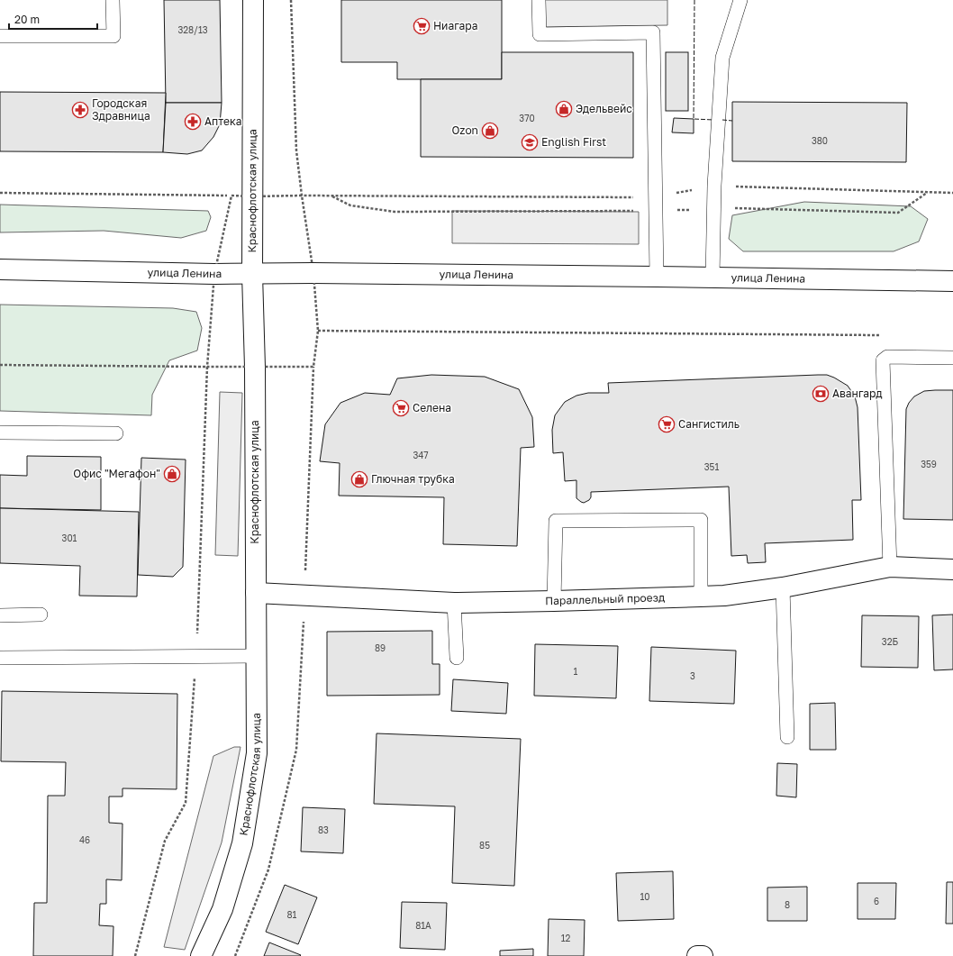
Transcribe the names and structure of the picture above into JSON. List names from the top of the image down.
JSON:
{
  "streets": {
    "street": ["Краснофлотская улица", "улица Ленина", "Параллельный проезд"]
  },
  "crossings": [
    ["Краснофлотская улица", "улица Ленина"],
    ["Краснофлотская улица", "Параллельный проезд"]
  ],
  "places": {
    "supermarket": ["Ниагара", "Селена", "Сангистиль"],
    "shop": [
      "Эдельвейс",
      "Ozon",
      "Офис \"Мегафон\"",
      "Глючная трубка"
    ],
    "pharmacy": ["Городская Здравница", "Аптека"],
    "school or university": ["English First"],
    "bank": ["Авангард"]
  },
  "house_numbers": [
    "328/13",
    "370",
    "380",
    "347",
    "359",
    "351",
    "301",
    "32Б",
    "89",
    "1",
    "3",
    "83",
    "46",
    "85",
    "10",
    "6",
    "8",
    "81",
    "81А",
    "12"
  ],
  "scale_bar": "20 m"
}
